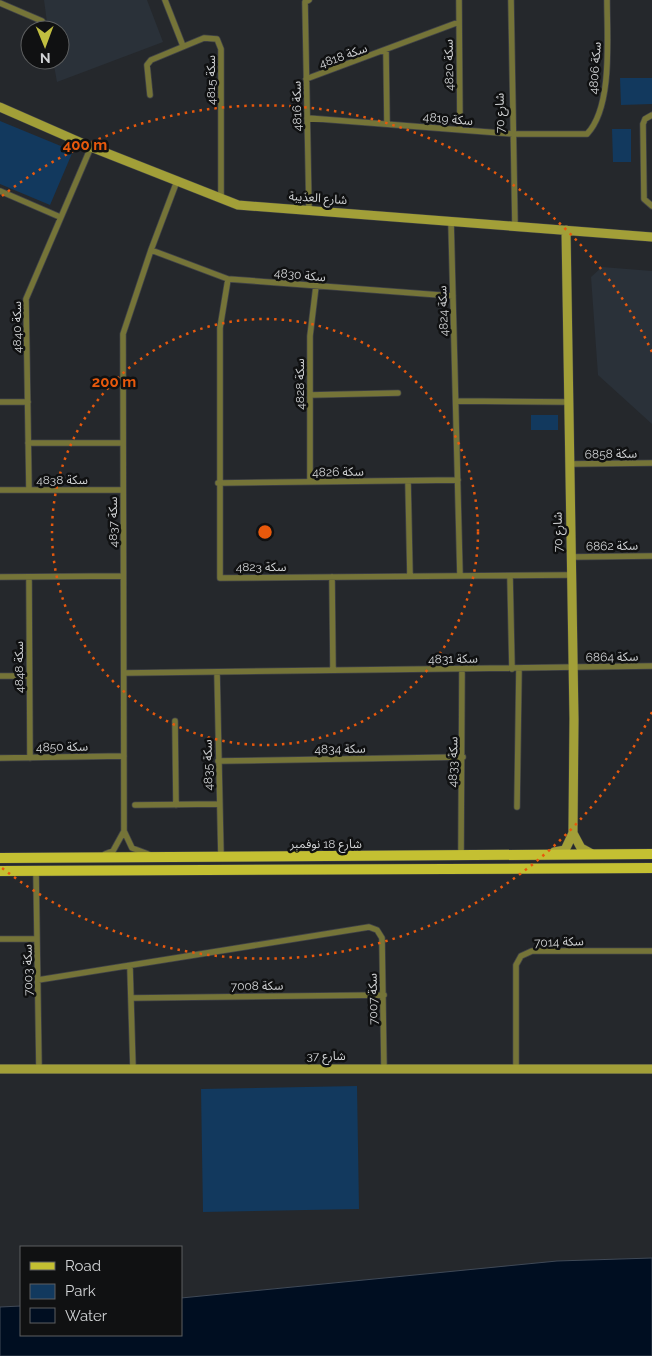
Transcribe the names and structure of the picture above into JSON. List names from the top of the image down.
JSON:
{
  "streets": {
    "main road": ["شارع 18 نوفمبر"],
    "street": [
      "سكة 4818",
      "سكة 4820",
      "سكة 4806",
      "سكة 4815",
      "سكة 4816",
      "شارع 70",
      "سكة 4819",
      "شارع العذيبة",
      "سكة 4830",
      "سكة 4824",
      "سكة 4840",
      "سكة 4828",
      "سكة 6858",
      "سكة 4826",
      "سكة 4838",
      "سكة 4837",
      "سكة 6862",
      "سكة 4823",
      "سكة 6864",
      "سكة 4831",
      "سكة 4848",
      "سكة 4850",
      "سكة 4834",
      "سكة 4833",
      "سكة 4835",
      "سكة 7014",
      "سكة 7003",
      "سكة 7008",
      "سكة 7007",
      "شارع 37"
    ]
  },
  "crossings": [
    ["سكة 4818", "سكة 4820"],
    ["سكة 4818", "سكة 4816"],
    ["سكة 4818", "سكة 4819"],
    ["سكة 4820", "سكة 4819"],
    ["سكة 4806", "سكة 4819"],
    ["سكة 4815", "شارع العذيبة"],
    ["سكة 4816", "سكة 4819"],
    ["سكة 4816", "شارع العذيبة"],
    ["شارع 70", "سكة 4819"],
    ["شارع 70", "شارع العذيبة"],
    ["شارع 70", "سكة 6858"],
    ["شارع 70", "سكة 6862"],
    ["شارع 70", "سكة 4823"],
    ["شارع 70", "سكة 6864"],
    ["شارع 70", "سكة 4831"],
    ["شارع العذيبة", "سكة 4824"],
    ["شارع العذيبة", "سكة 4840"],
    ["شارع العذيبة", "سكة 4837"],
    ["سكة 4830", "سكة 4824"],
    ["سكة 4830", "سكة 4828"],
    ["سكة 4830", "سكة 4837"],
    ["سكة 4830", "سكة 4823"],
    ["سكة 4824", "سكة 4826"],
    ["سكة 4824", "سكة 4823"],
    ["سكة 4840", "سكة 4838"],
    ["سكة 4828", "سكة 4826"],
    ["سكة 4826", "سكة 4823"],
    ["سكة 4838", "سكة 4837"],
    ["سكة 4837", "سكة 4831"],
    ["سكة 4837", "سكة 4850"],
    ["سكة 6864", "سكة 4831"],
    ["سكة 4831", "سكة 4833"],
    ["سكة 4831", "سكة 4835"],
    ["سكة 4848", "سكة 4850"],
    ["سكة 4834", "سكة 4833"],
    ["سكة 4834", "سكة 4835"],
    ["سكة 4833", "شارع 18 نوفمبر"],
    ["سكة 4835", "شارع 18 نوفمبر"],
    ["شارع 18 نوفمبر", "سكة 7003"],
    ["سكة 7014", "شارع 37"],
    ["سكة 7003", "شارع 37"],
    ["سكة 7008", "سكة 7007"],
    ["سكة 7007", "شارع 37"]
  ],
  "legend": ["Road", "Park", "Water"],
  "north": "bottom",
  "rings": ["400 m", "200 m"]
}
